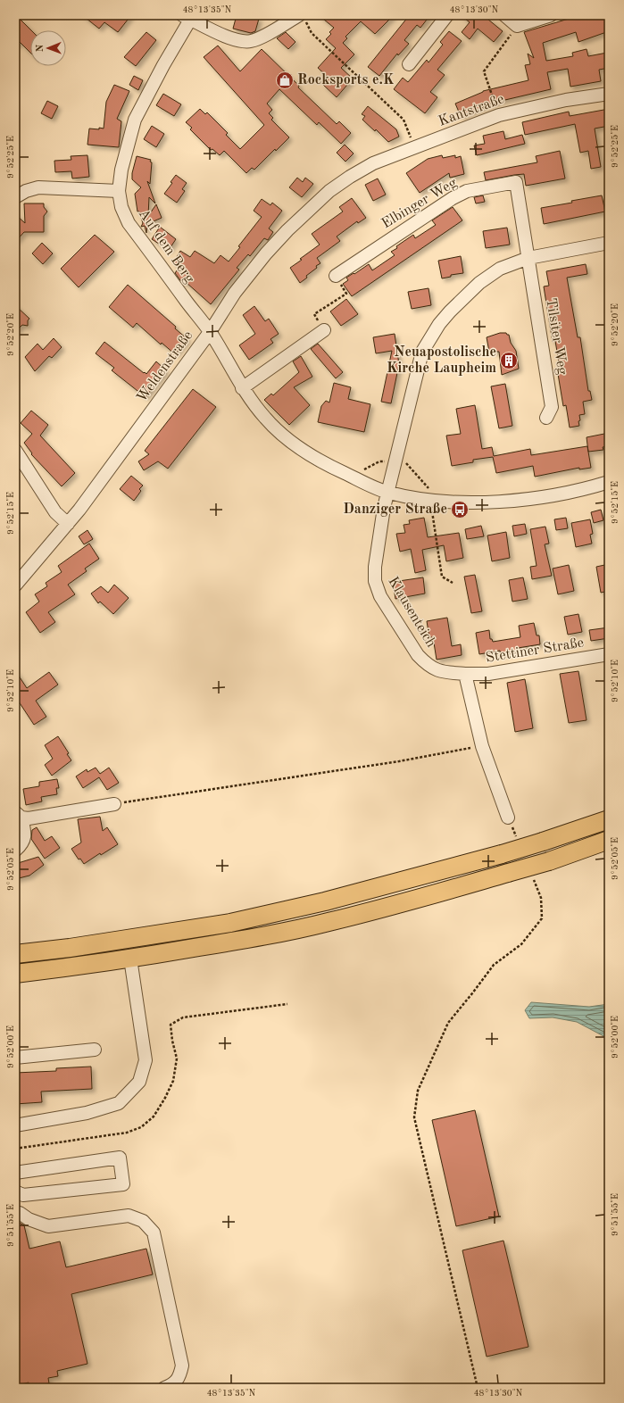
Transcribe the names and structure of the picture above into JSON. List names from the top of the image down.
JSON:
{
  "streets": {
    "street": [
      "Kantstraße",
      "Elbinger Weg",
      "Auf dem Berg",
      "Tilsiter Weg",
      "Weldenstraße",
      "Klausenteich",
      "Stettiner Straße"
    ]
  },
  "crossings": [
    ["Kantstraße", "Weldenstraße"],
    ["Elbinger Weg", "Tilsiter Weg"],
    ["Elbinger Weg", "Klausenteich"],
    ["Auf dem Berg", "Weldenstraße"],
    ["Tilsiter Weg", "Klausenteich"],
    ["Klausenteich", "Stettiner Straße"]
  ],
  "places": {
    "shop": ["Rocksports e.K"],
    "building": ["Neuapostolische Kirche Laupheim"],
    "bus stop": ["Danziger Straße"]
  },
  "north": "left",
  "coordinates": [
    "48°13'35\"N",
    "48°13'30\"N",
    "9°52'25\"E",
    "9°52'20\"E",
    "9°52'15\"E",
    "9°52'10\"E",
    "9°52'05\"E",
    "9°52'00\"E",
    "9°51'55\"E"
  ]
}
